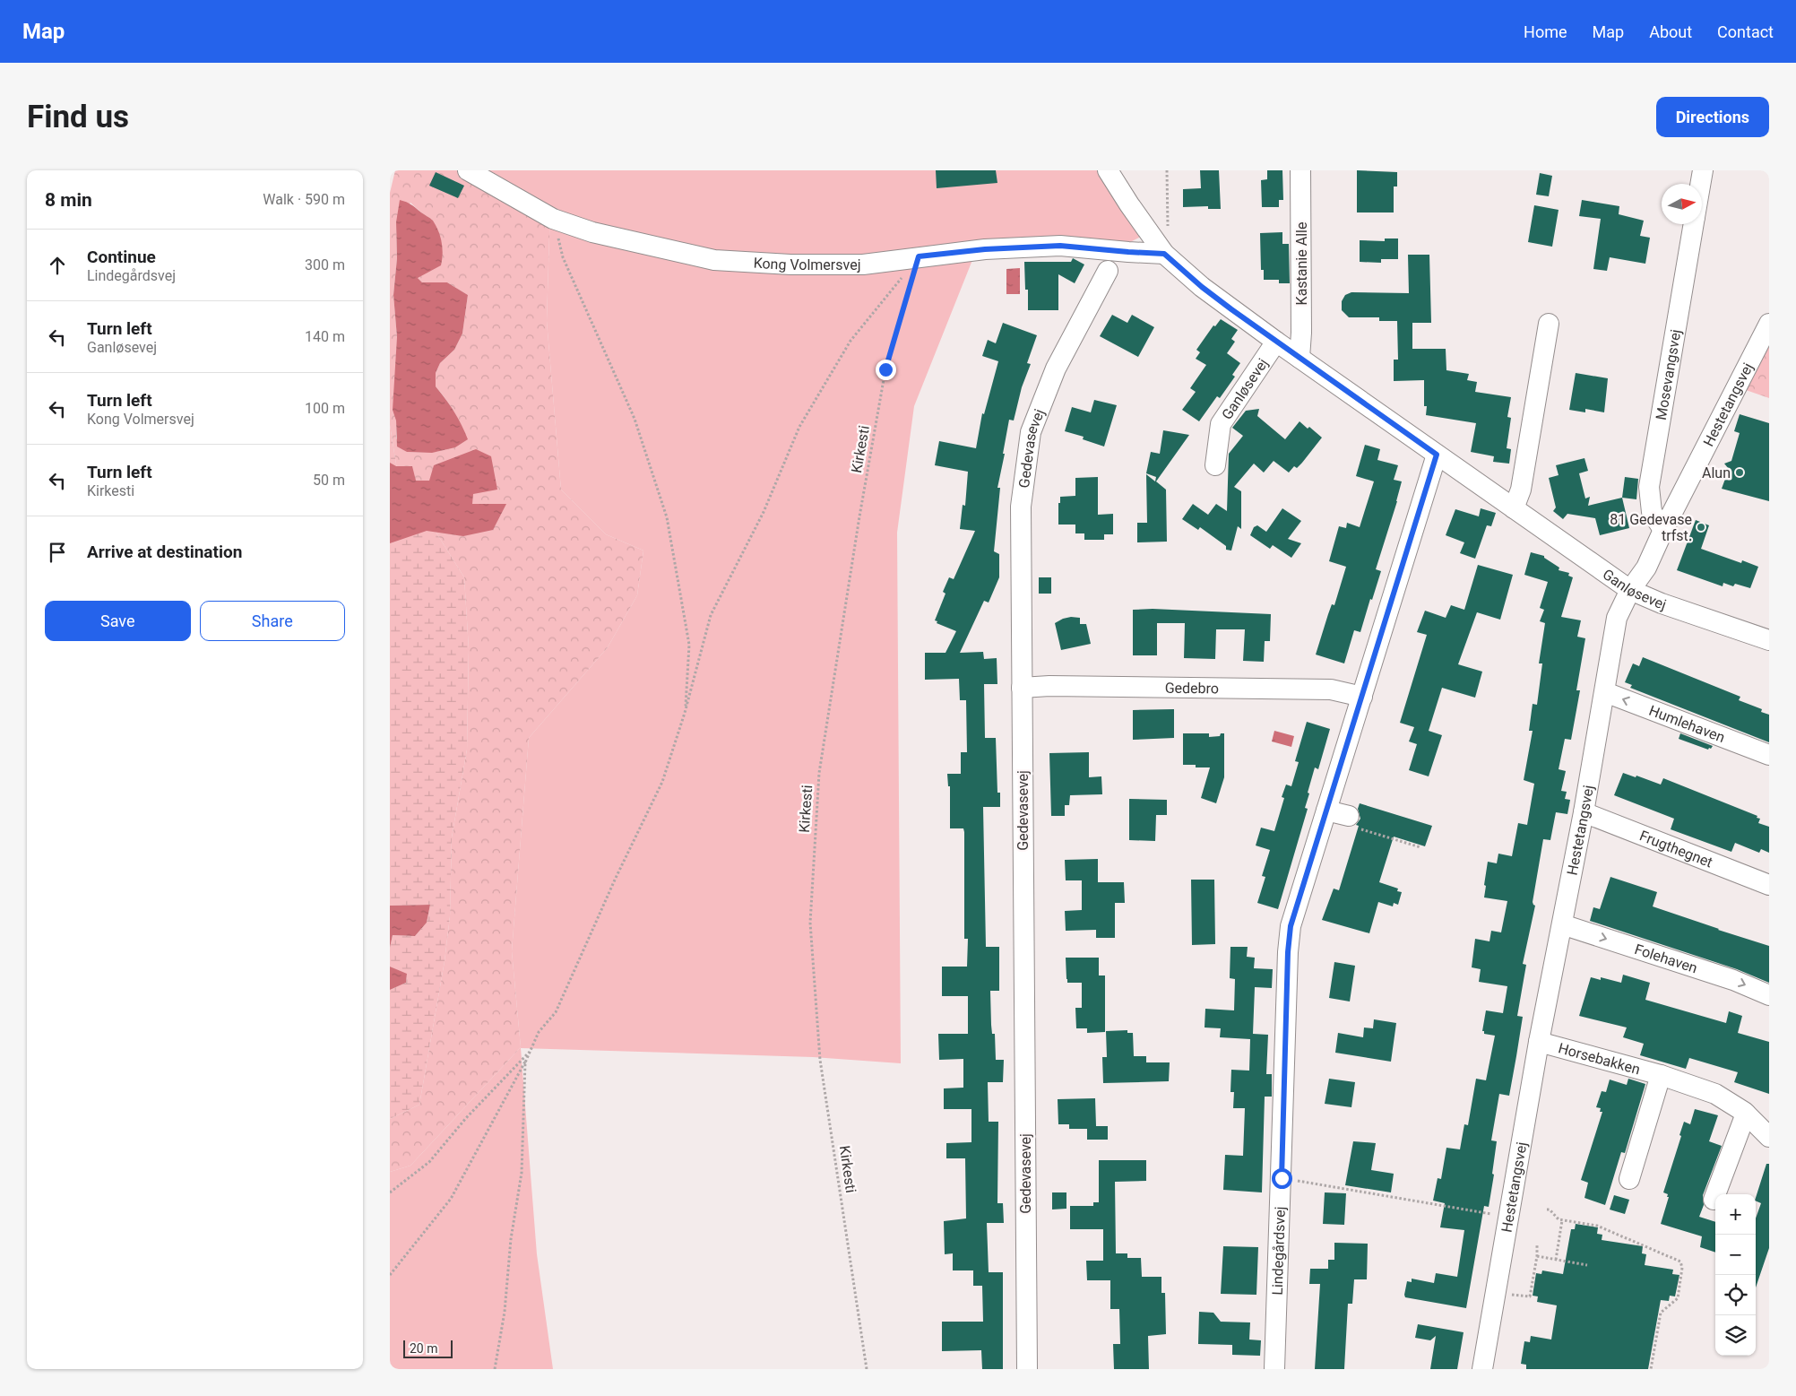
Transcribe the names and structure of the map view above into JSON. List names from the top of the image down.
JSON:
{
  "streets": {
    "street": [
      "Kong Volmersvej",
      "Kastanie Alle",
      "Mosevangsvej",
      "Ganløsevej",
      "Hestetangsvej",
      "Gedevasevej",
      "Gedebro",
      "Humlehaven",
      "Frugthegnet",
      "Folehaven",
      "Horsebakken",
      "Lindegårdsvej"
    ],
    "path": ["Kirkesti"]
  },
  "crossings": [
    ["Kong Volmersvej", "Ganløsevej"],
    ["Kong Volmersvej", "Kirkesti"],
    ["Kastanie Alle", "Ganløsevej"],
    ["Mosevangsvej", "Hestetangsvej"],
    ["Ganløsevej", "Hestetangsvej"],
    ["Ganløsevej", "Lindegårdsvej"],
    ["Hestetangsvej", "Humlehaven"],
    ["Hestetangsvej", "Frugthegnet"],
    ["Hestetangsvej", "Folehaven"],
    ["Hestetangsvej", "Horsebakken"],
    ["Gedevasevej", "Gedebro"],
    ["Gedebro", "Lindegårdsvej"]
  ],
  "one_way": ["Humlehaven", "Folehaven"],
  "places": ["Alun", "81 Gedevase trfst."],
  "scale_bar": "20 m",
  "north": "right",
  "page": {
    "header": "Map",
    "nav": [
      "Home",
      "Map",
      "About",
      "Contact"
    ],
    "buttons": [
      "Directions",
      ["Save", "Share"]
    ],
    "title": "Find us",
    "heading": ["8 min", "Walk · 590 m"],
    "list": [
      ["Continue", "Lindegårdsvej", "300 m"],
      ["Turn left", "Ganløsevej", "140 m"],
      ["Turn left", "Kong Volmersvej", "100 m"],
      ["Turn left", "Kirkesti", "50 m"],
      "Arrive at destination"
    ],
    "map_buttons": ["+", "−"],
    "scale": "20 m"
  }
}
